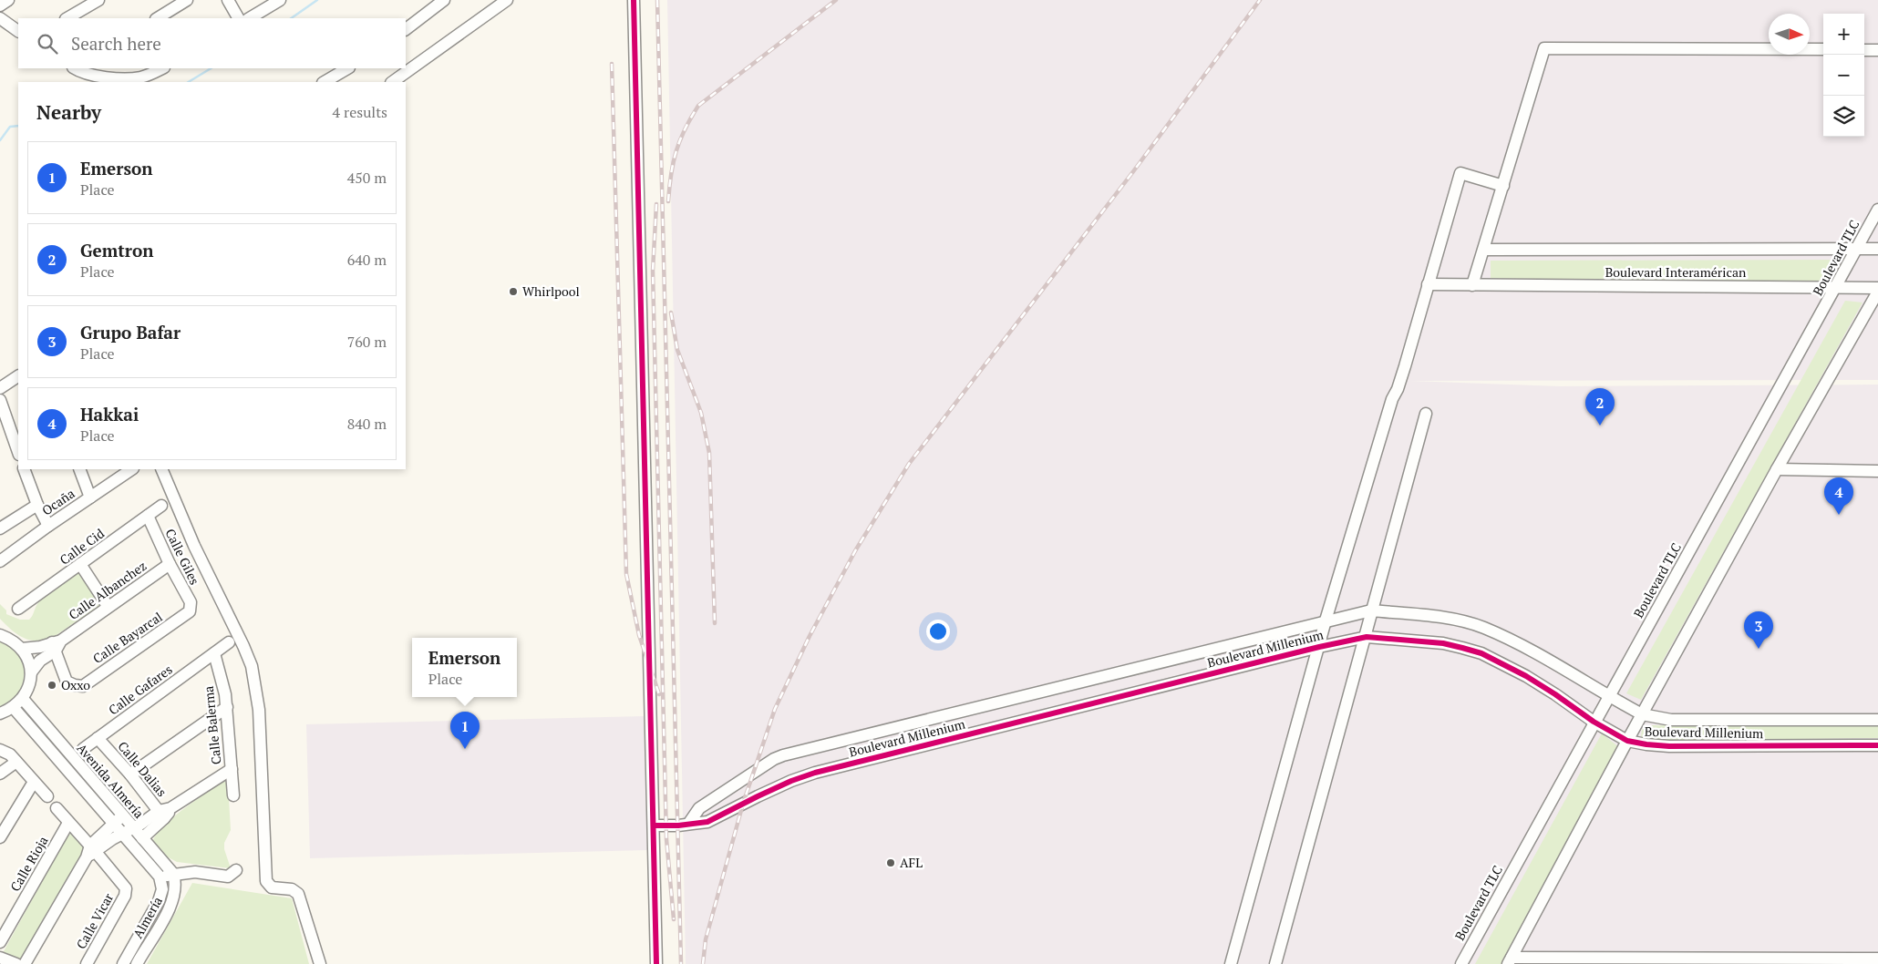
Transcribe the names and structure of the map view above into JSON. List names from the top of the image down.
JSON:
{
  "streets": {
    "street": [
      "Boulevard TLC",
      "Boulevard Interamérican",
      "Ocaña",
      "Calle Cid",
      "Calle Giles",
      "Calle Albanchez",
      "Calle Bayarcal",
      "Boulevard Millenium",
      "Calle Gafares",
      "Calle Balerma",
      "Calle Dalias",
      "Avenida Almería",
      "Calle Rioja",
      "Almería",
      "Calle Vicar"
    ]
  },
  "crossings": [
    ["Boulevard TLC", "Boulevard Interamérican"],
    ["Boulevard TLC", "Boulevard Millenium"],
    ["Calle Cid", "Calle Giles"],
    ["Calle Giles", "Calle Albanchez"],
    ["Calle Giles", "Calle Bayarcal"],
    ["Calle Albanchez", "Calle Bayarcal"],
    ["Calle Gafares", "Calle Balerma"],
    ["Calle Gafares", "Calle Dalias"],
    ["Avenida Almería", "Almería"]
  ],
  "places": ["Whirlpool", "Oxxo", "AFL"],
  "north": "right",
  "page": {
    "map_buttons": ["+", "−"],
    "search": "Search here",
    "heading": ["Nearby", "4 results"],
    "list": [
      {
        "mark": "1",
        "name": "Emerson",
        "note": "Place",
        "value": "450 m"
      },
      {
        "mark": "2",
        "name": "Gemtron",
        "note": "Place",
        "value": "640 m"
      },
      {
        "mark": "3",
        "name": "Grupo Bafar",
        "note": "Place",
        "value": "760 m"
      },
      {
        "mark": "4",
        "name": "Hakkai",
        "note": "Place",
        "value": "840 m"
      }
    ],
    "pins": [
      "2",
      "4",
      "3",
      "1"
    ],
    "popup": ["Emerson", "Place"]
  }
}
